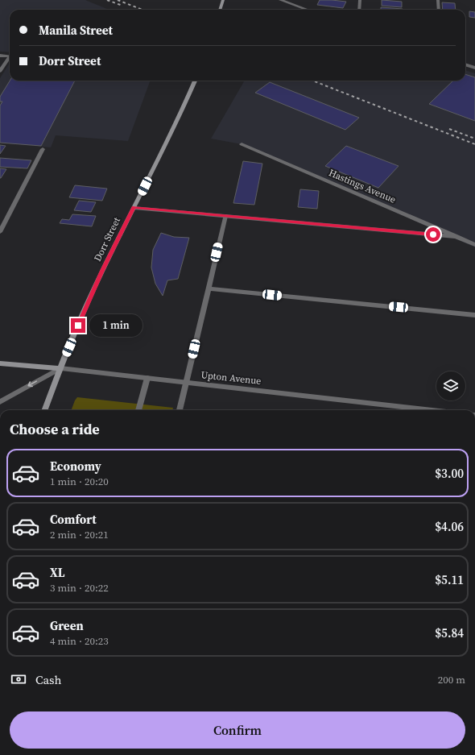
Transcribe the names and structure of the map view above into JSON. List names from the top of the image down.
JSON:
{
  "streets": {
    "main road": ["Dorr Street", "Upton Avenue"],
    "street": ["Hastings Avenue"]
  },
  "crossings": [
    ["Dorr Street", "Upton Avenue"]
  ],
  "page": {
    "banner": ["Manila Street", "Dorr Street"],
    "bubble": "1 min",
    "heading": "Choose a ride",
    "list": [
      {
        "name": "Economy",
        "note": "1 min · 20:20",
        "value": "$3.00"
      },
      {
        "name": "Comfort",
        "note": "2 min · 20:21",
        "value": "$4.06"
      },
      {
        "name": "XL",
        "note": "3 min · 20:22",
        "value": "$5.11"
      },
      {
        "name": "Green",
        "note": "4 min · 20:23",
        "value": "$5.84"
      }
    ],
    "pay": ["Cash", "200 m"],
    "buttons": "Confirm"
  }
}
